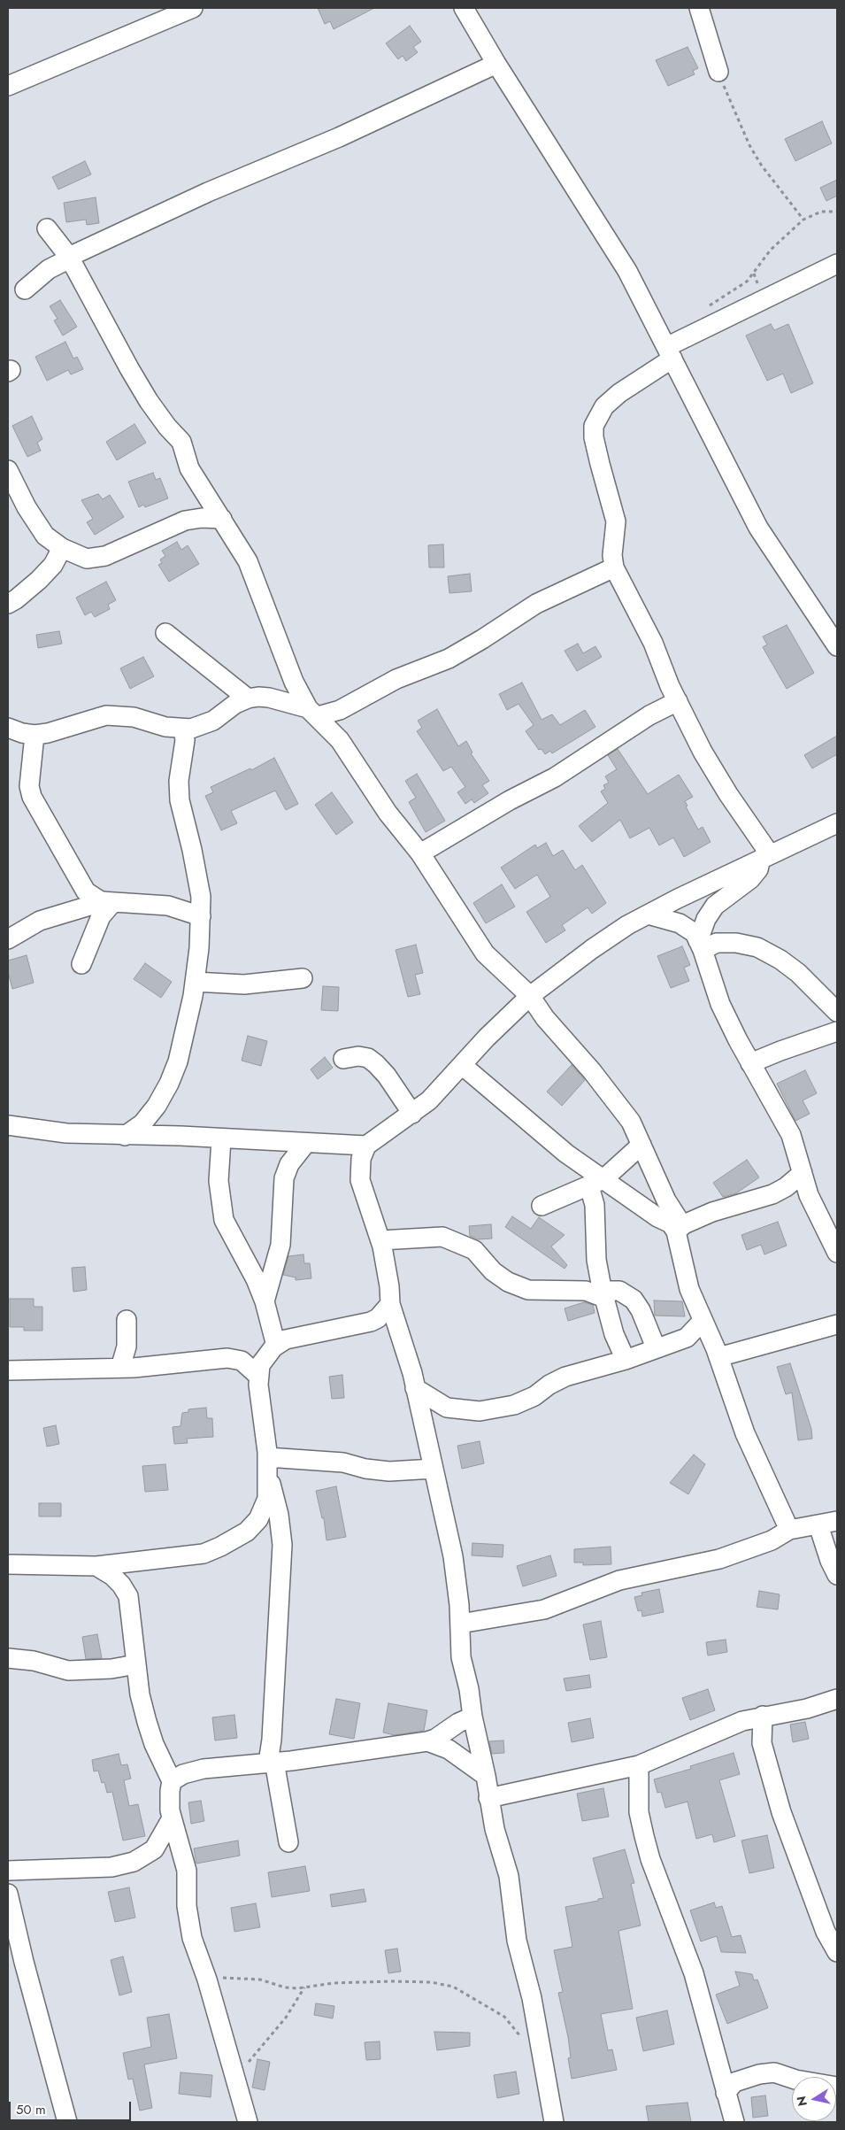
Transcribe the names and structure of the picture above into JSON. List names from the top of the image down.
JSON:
{
  "scale_bar": "50 m",
  "north": "left"
}
